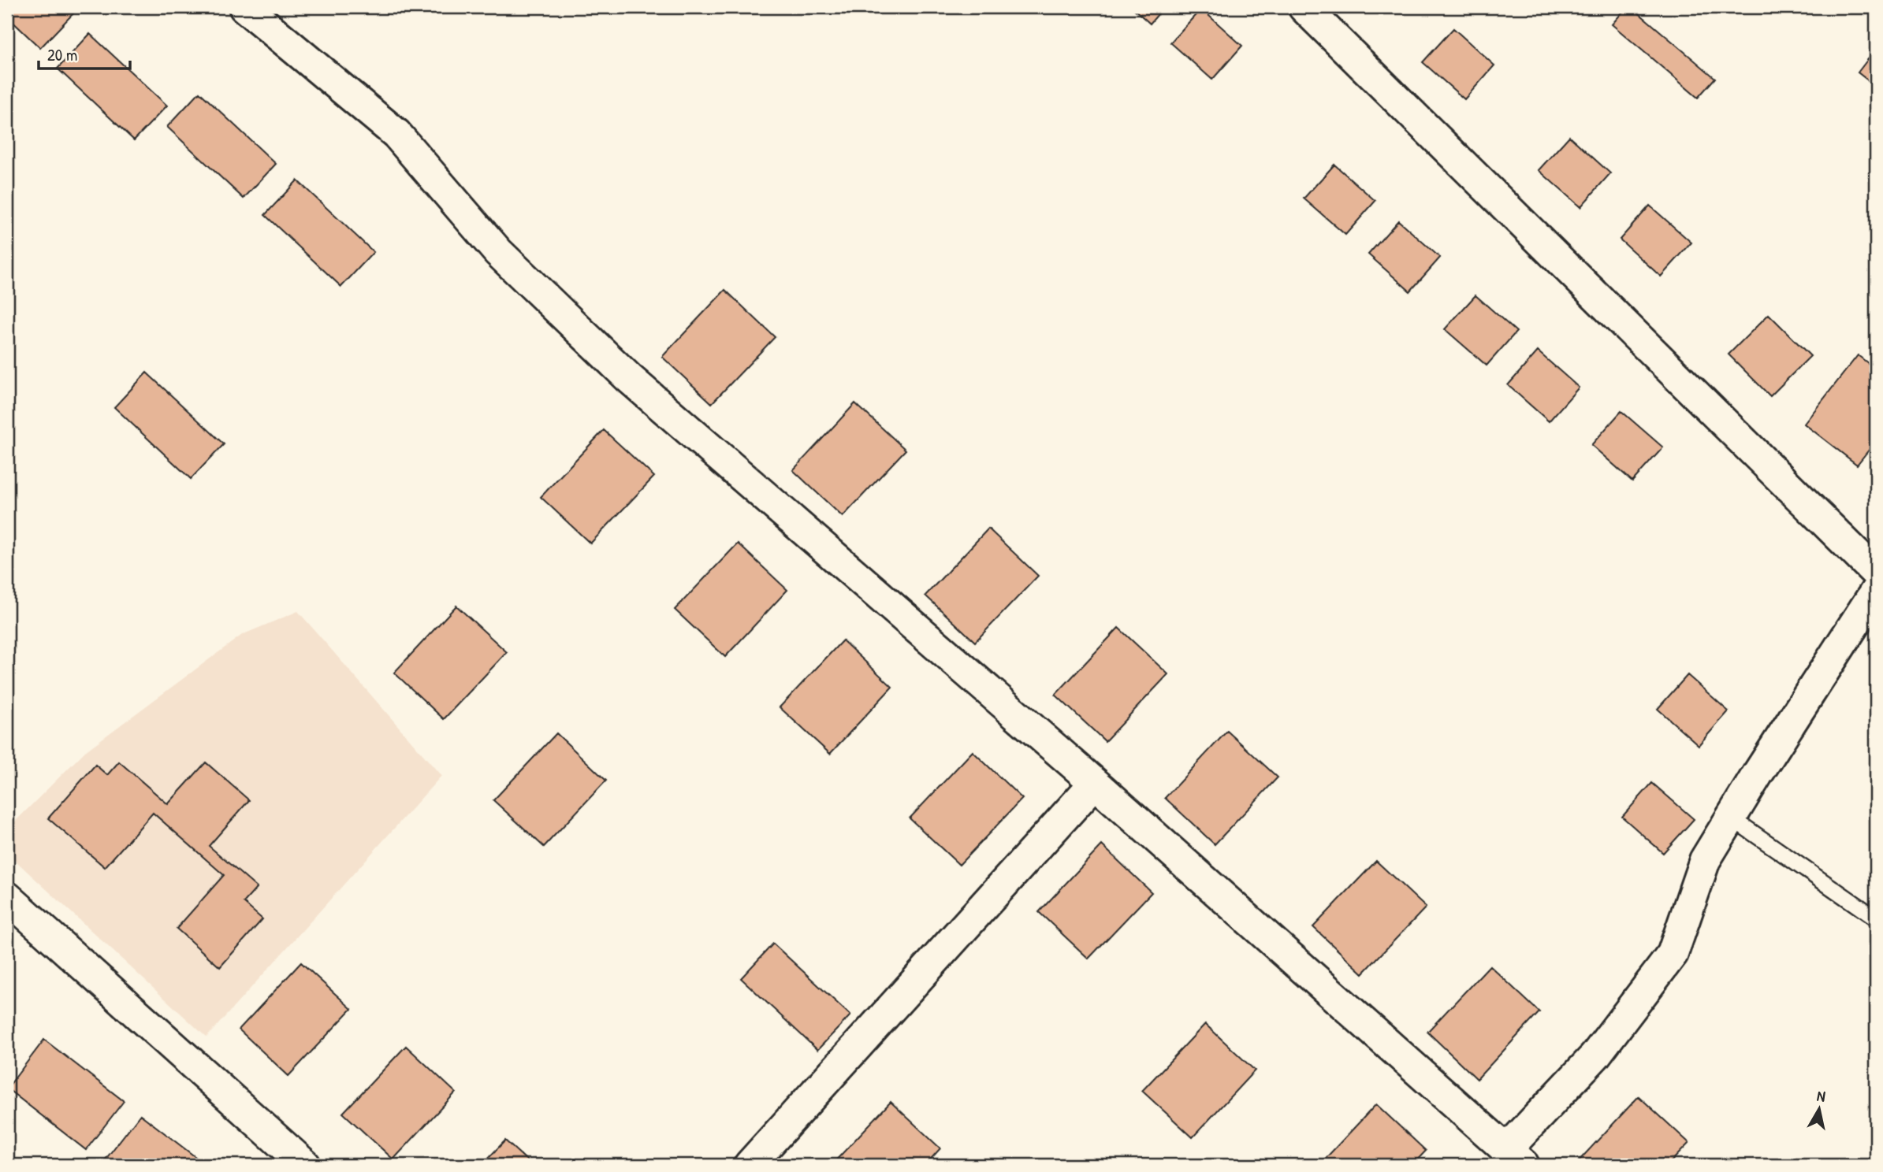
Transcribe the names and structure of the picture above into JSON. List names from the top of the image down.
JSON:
{
  "scale_bar": "20 m",
  "north": "top"
}
